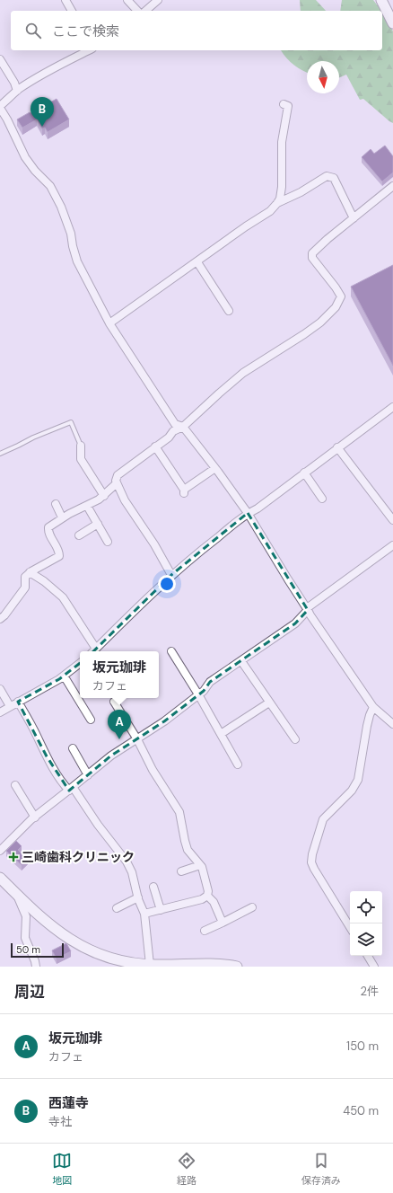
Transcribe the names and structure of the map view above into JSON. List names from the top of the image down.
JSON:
{
  "places": {
    "health": ["三崎歯科クリニック"]
  },
  "scale_bar": "50 m",
  "north": "bottom",
  "page": {
    "search": "ここで検索",
    "pins": ["B", "A"],
    "popup": ["坂元珈琲", "カフェ"],
    "scale": "50 m",
    "heading": ["周辺", "2件"],
    "list": [
      {
        "mark": "A",
        "name": "坂元珈琲",
        "note": "カフェ",
        "value": "150 m"
      },
      {
        "mark": "B",
        "name": "西蓮寺",
        "note": "寺社",
        "value": "450 m"
      }
    ],
    "nav": ["地図", "経路", "保存済み"]
  }
}
